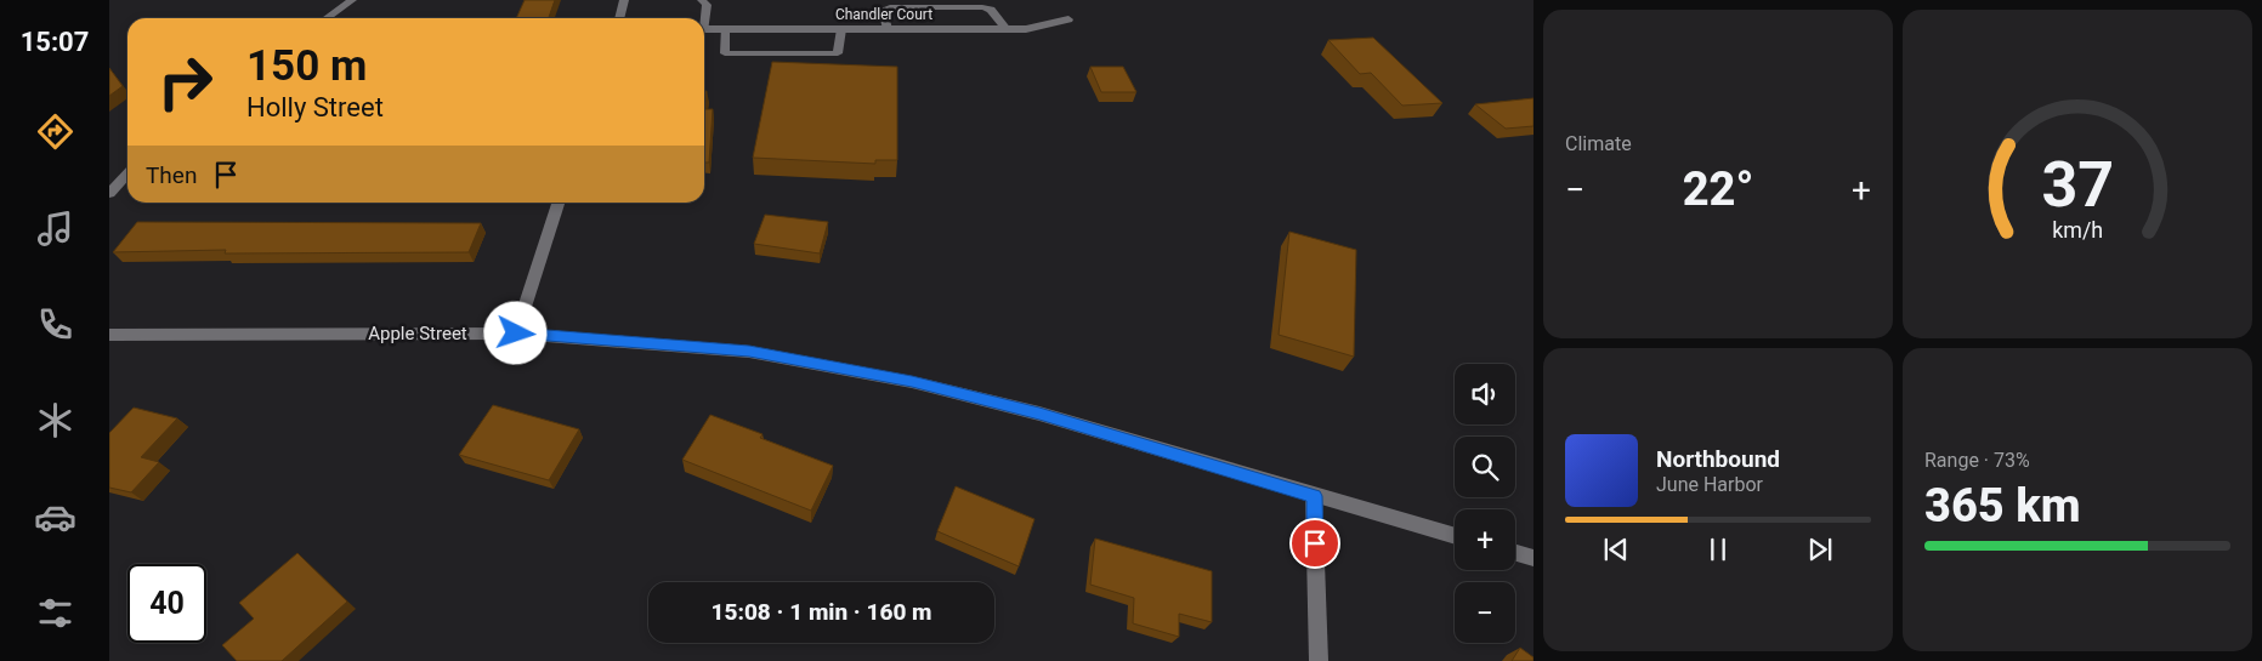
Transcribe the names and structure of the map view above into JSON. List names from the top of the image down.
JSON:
{
  "streets": {
    "street": ["Chandler Court", "Apple Street"]
  },
  "page": {
    "tabs": "15:07",
    "tile": [
      "Climate",
      ["Range · 73%", "365 km"]
    ],
    "turn": ["150 m", "Holly Street"],
    "then": "Then",
    "heat": ["−", "22°", "+"],
    "map_buttons": ["+", "−"],
    "song": ["Northbound", "June Harbor"],
    "limit": "40",
    "trip": "15:08 · 1 min · 160 m",
    "gauge": ["37", "km/h"]
  }
}
